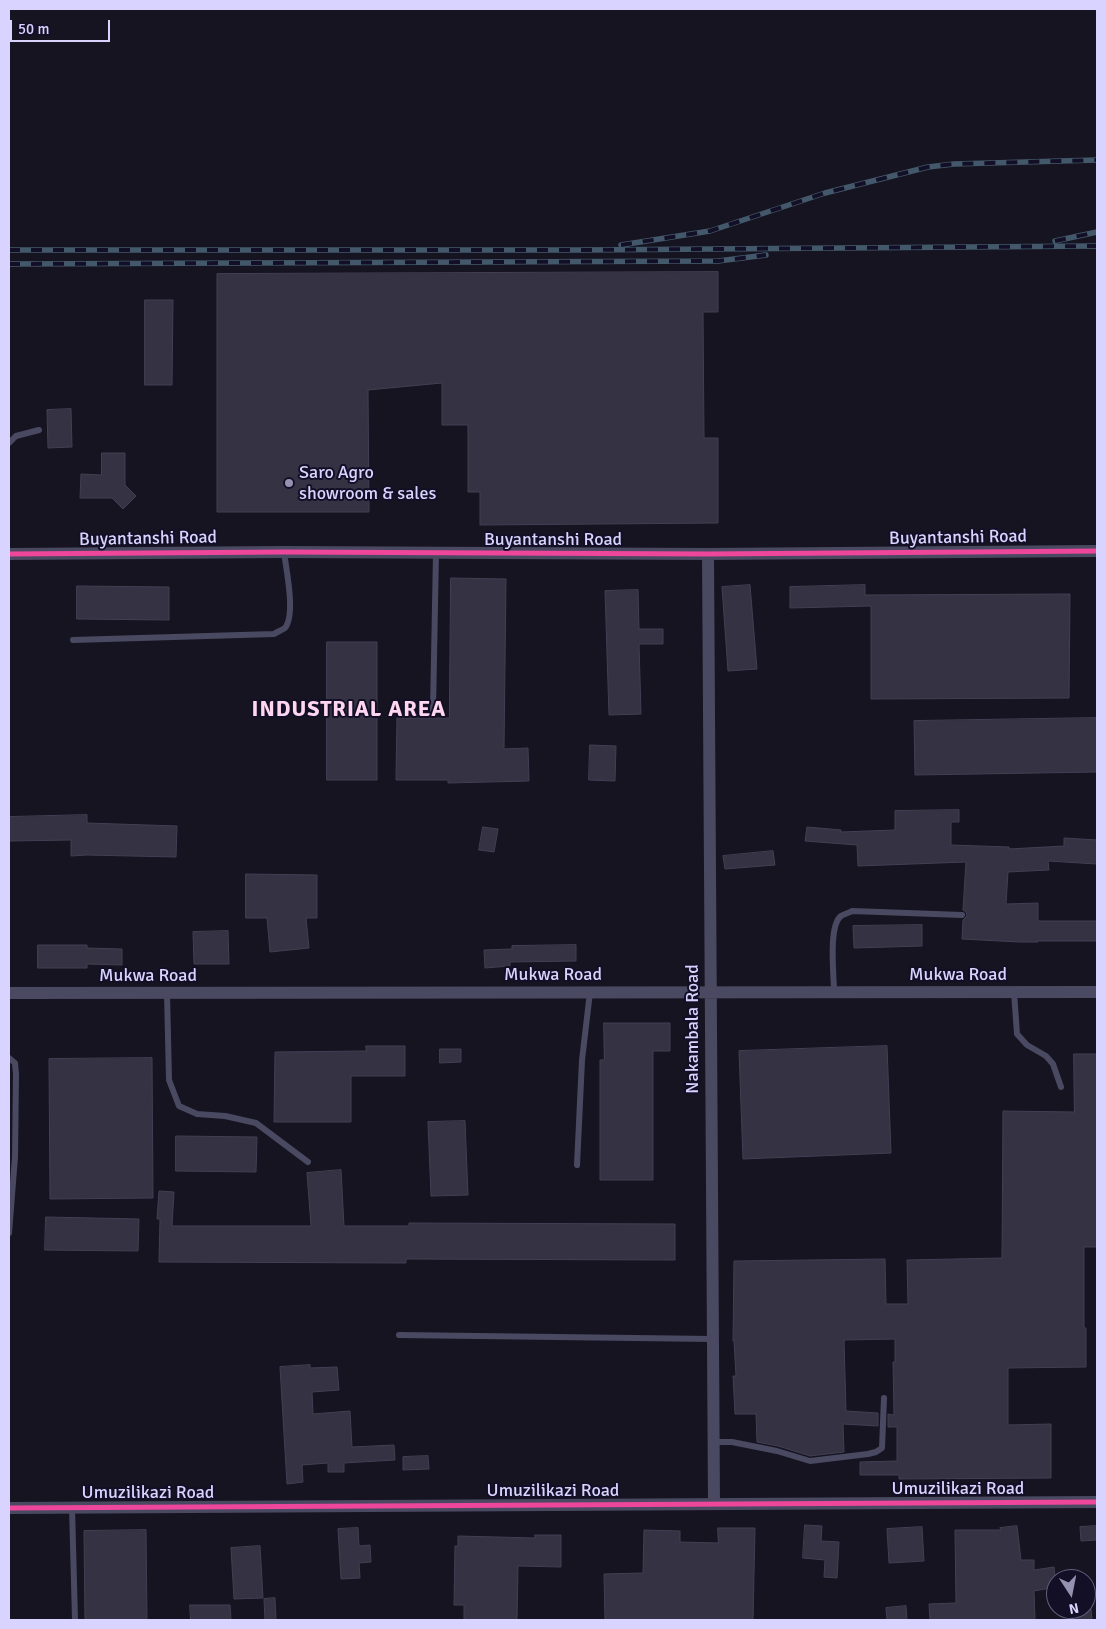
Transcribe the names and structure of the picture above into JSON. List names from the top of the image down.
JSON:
{
  "streets": {
    "street": [
      "Buyantanshi Road",
      "Mukwa Road",
      "Nakambala Road",
      "Umuzilikazi Road"
    ]
  },
  "crossings": [
    ["Buyantanshi Road", "Nakambala Road"],
    ["Mukwa Road", "Nakambala Road"],
    ["Nakambala Road", "Umuzilikazi Road"]
  ],
  "districts": ["INDUSTRIAL AREA"],
  "places": ["Saro Agro showroom & sales"],
  "scale_bar": "50 m",
  "north": "bottom"
}
